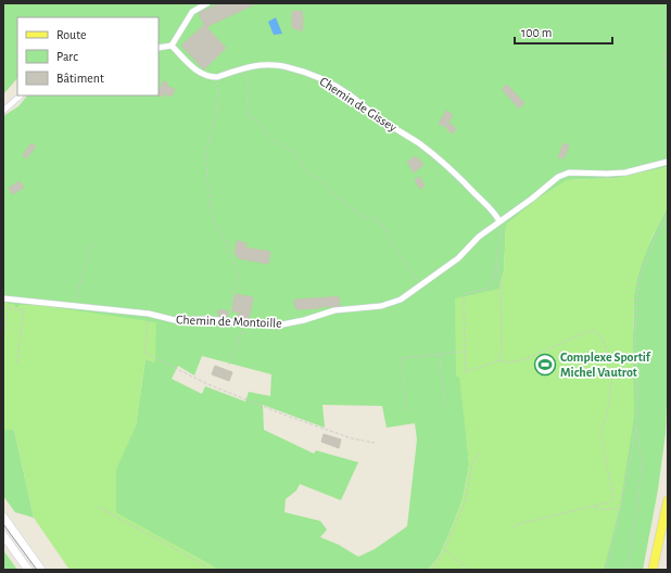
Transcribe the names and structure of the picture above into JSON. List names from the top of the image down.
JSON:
{
  "streets": {
    "street": ["Chemin de Gissey", "Chemin de Montoille"]
  },
  "crossings": [
    ["Chemin de Gissey", "Chemin de Montoille"]
  ],
  "places": {
    "sports": ["Complexe Sportif Michel Vautrot"]
  },
  "legend": ["Route", "Parc", "Bâtiment"],
  "scale_bar": "100 m"
}
